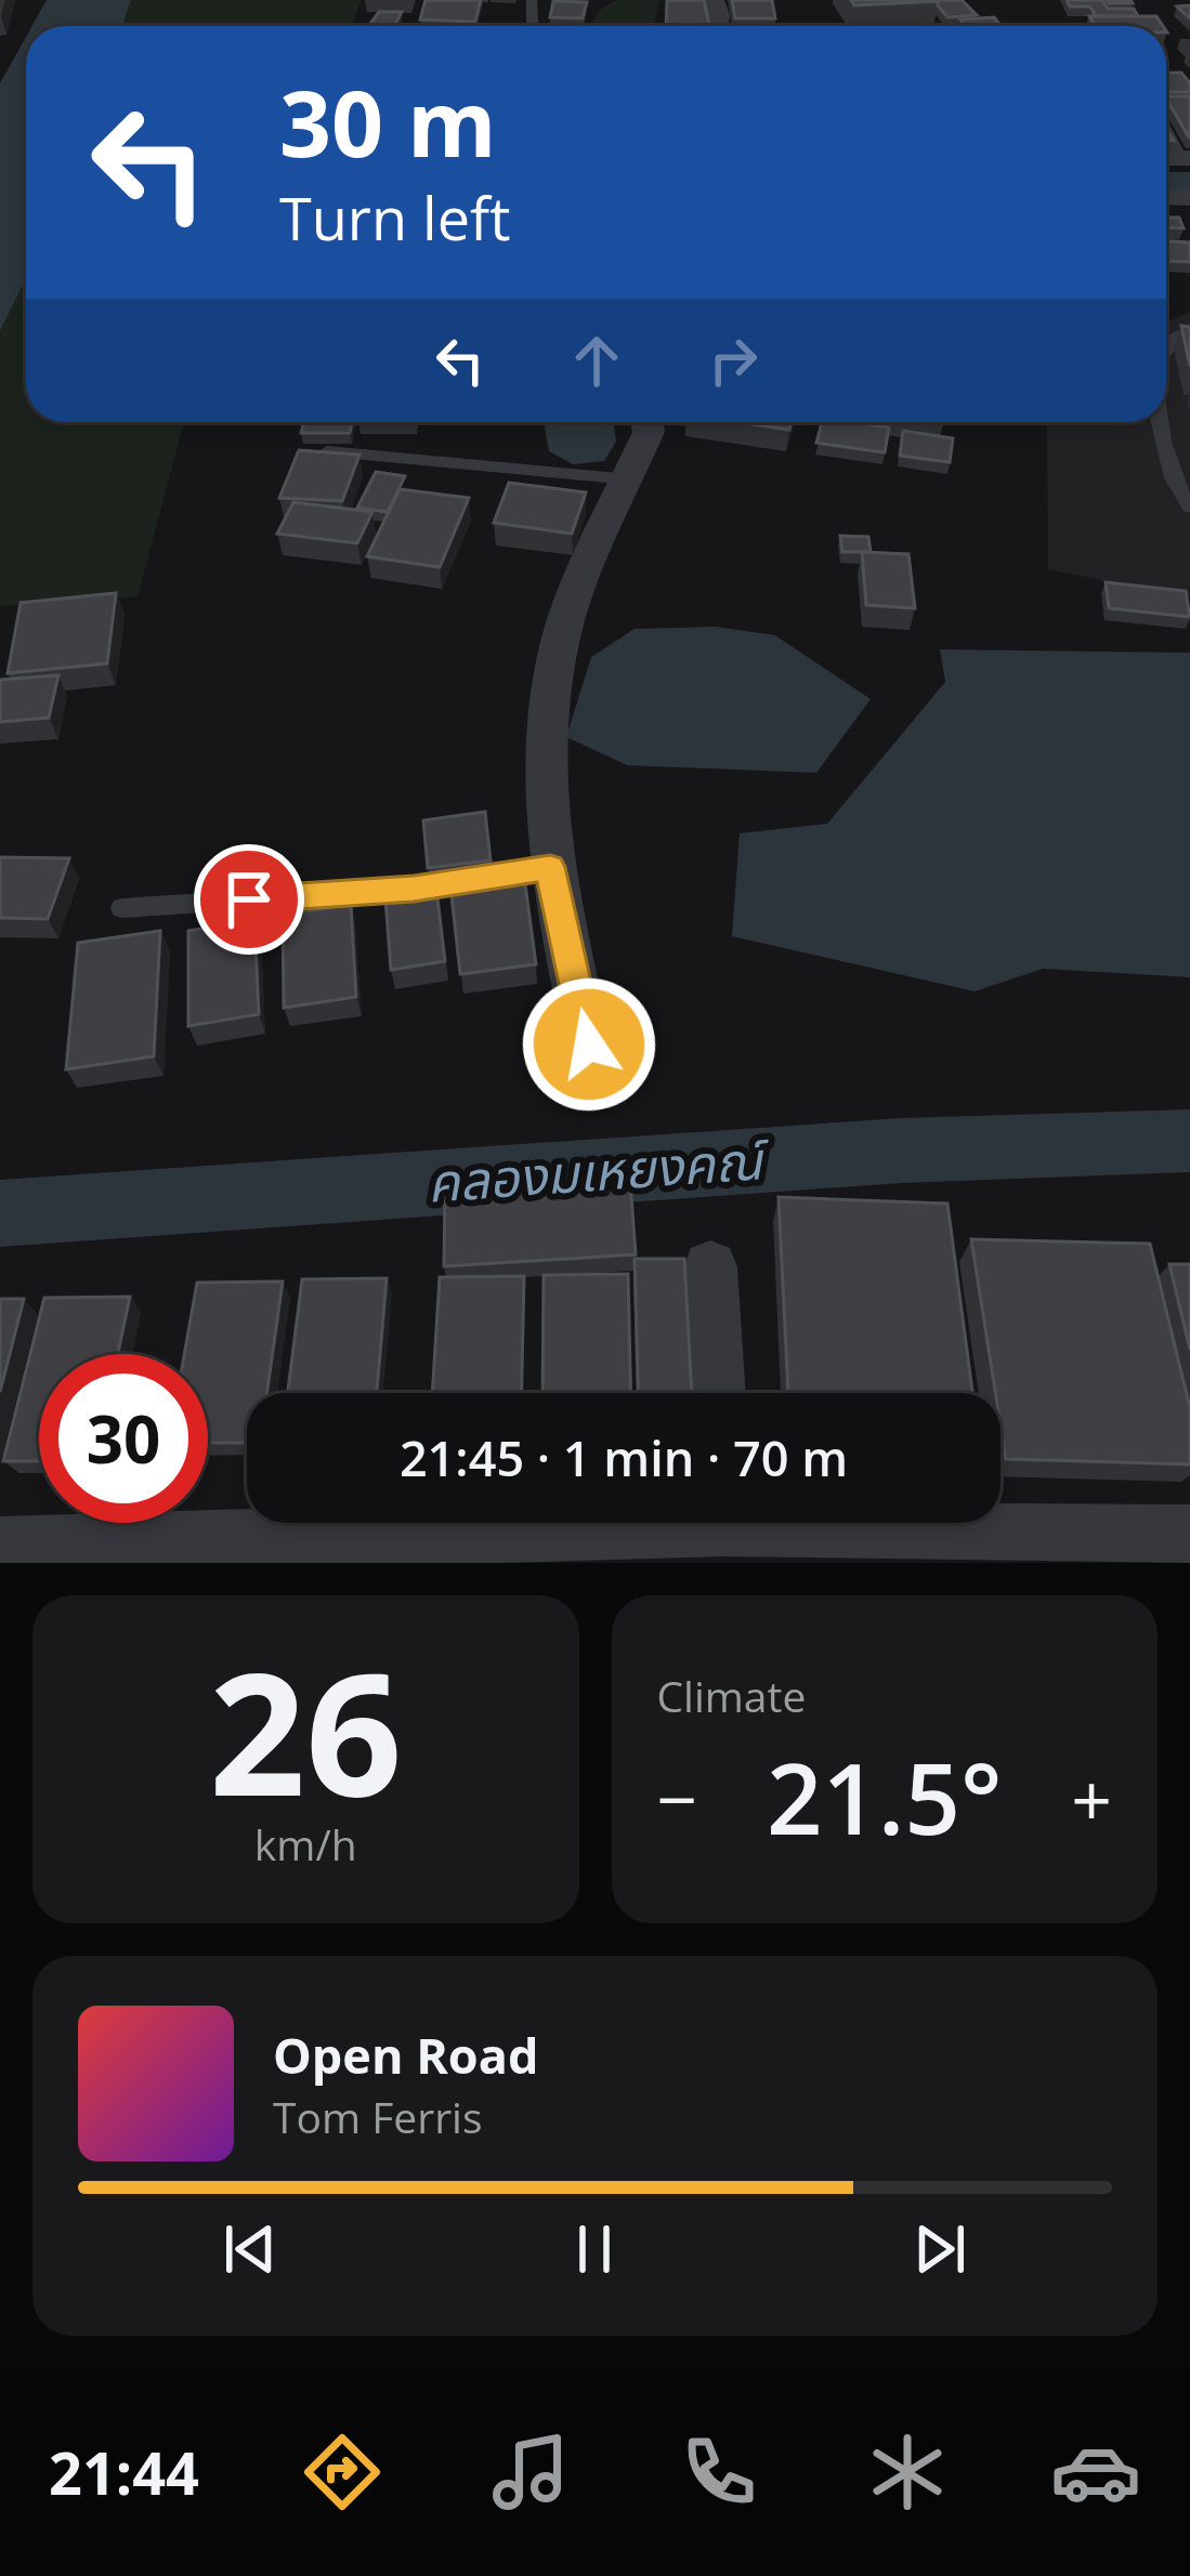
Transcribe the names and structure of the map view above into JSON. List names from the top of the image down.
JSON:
{
  "water": ["คลองมเหยงคณ์"],
  "page": {
    "turn": ["30 m", "Turn left"],
    "limit": "30",
    "trip": "21:45 · 1 min · 70 m",
    "tile": [
      ["26", "km/h"],
      "Climate"
    ],
    "heat": ["−", "21.5°", "+"],
    "song": ["Open Road", "Tom Ferris"],
    "tabs": "21:44"
  }
}
